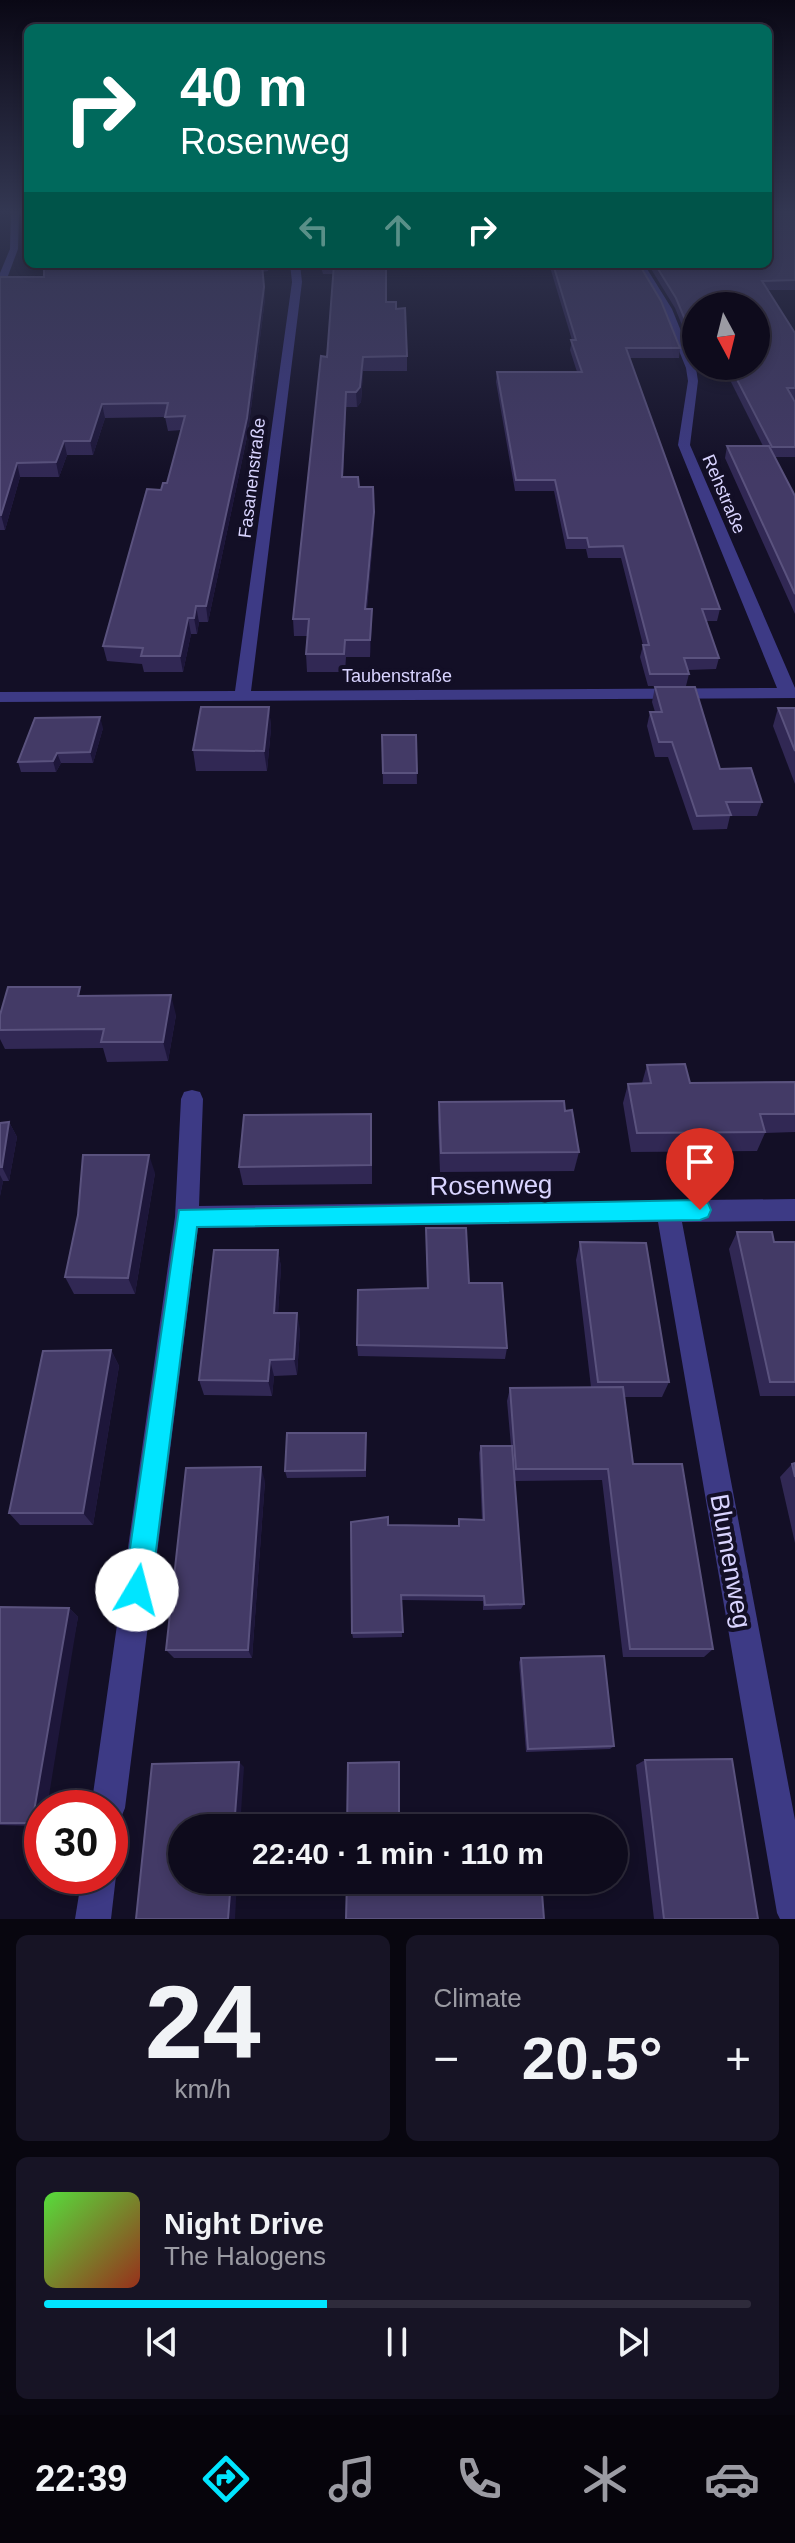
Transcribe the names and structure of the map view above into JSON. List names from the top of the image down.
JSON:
{
  "streets": {
    "street": [
      "Fasanenstraße",
      "Rehstraße",
      "Taubenstraße",
      "Rosenweg",
      "Blumenweg"
    ]
  },
  "crossings": [
    ["Fasanenstraße", "Taubenstraße"],
    ["Rehstraße", "Taubenstraße"],
    ["Rosenweg", "Blumenweg"]
  ],
  "north": "bottom",
  "page": {
    "turn": ["40 m", "Rosenweg"],
    "limit": "30",
    "trip": "22:40 · 1 min · 110 m",
    "tile": [
      ["24", "km/h"],
      "Climate"
    ],
    "heat": ["−", "20.5°", "+"],
    "song": ["Night Drive", "The Halogens"],
    "tabs": "22:39"
  }
}
